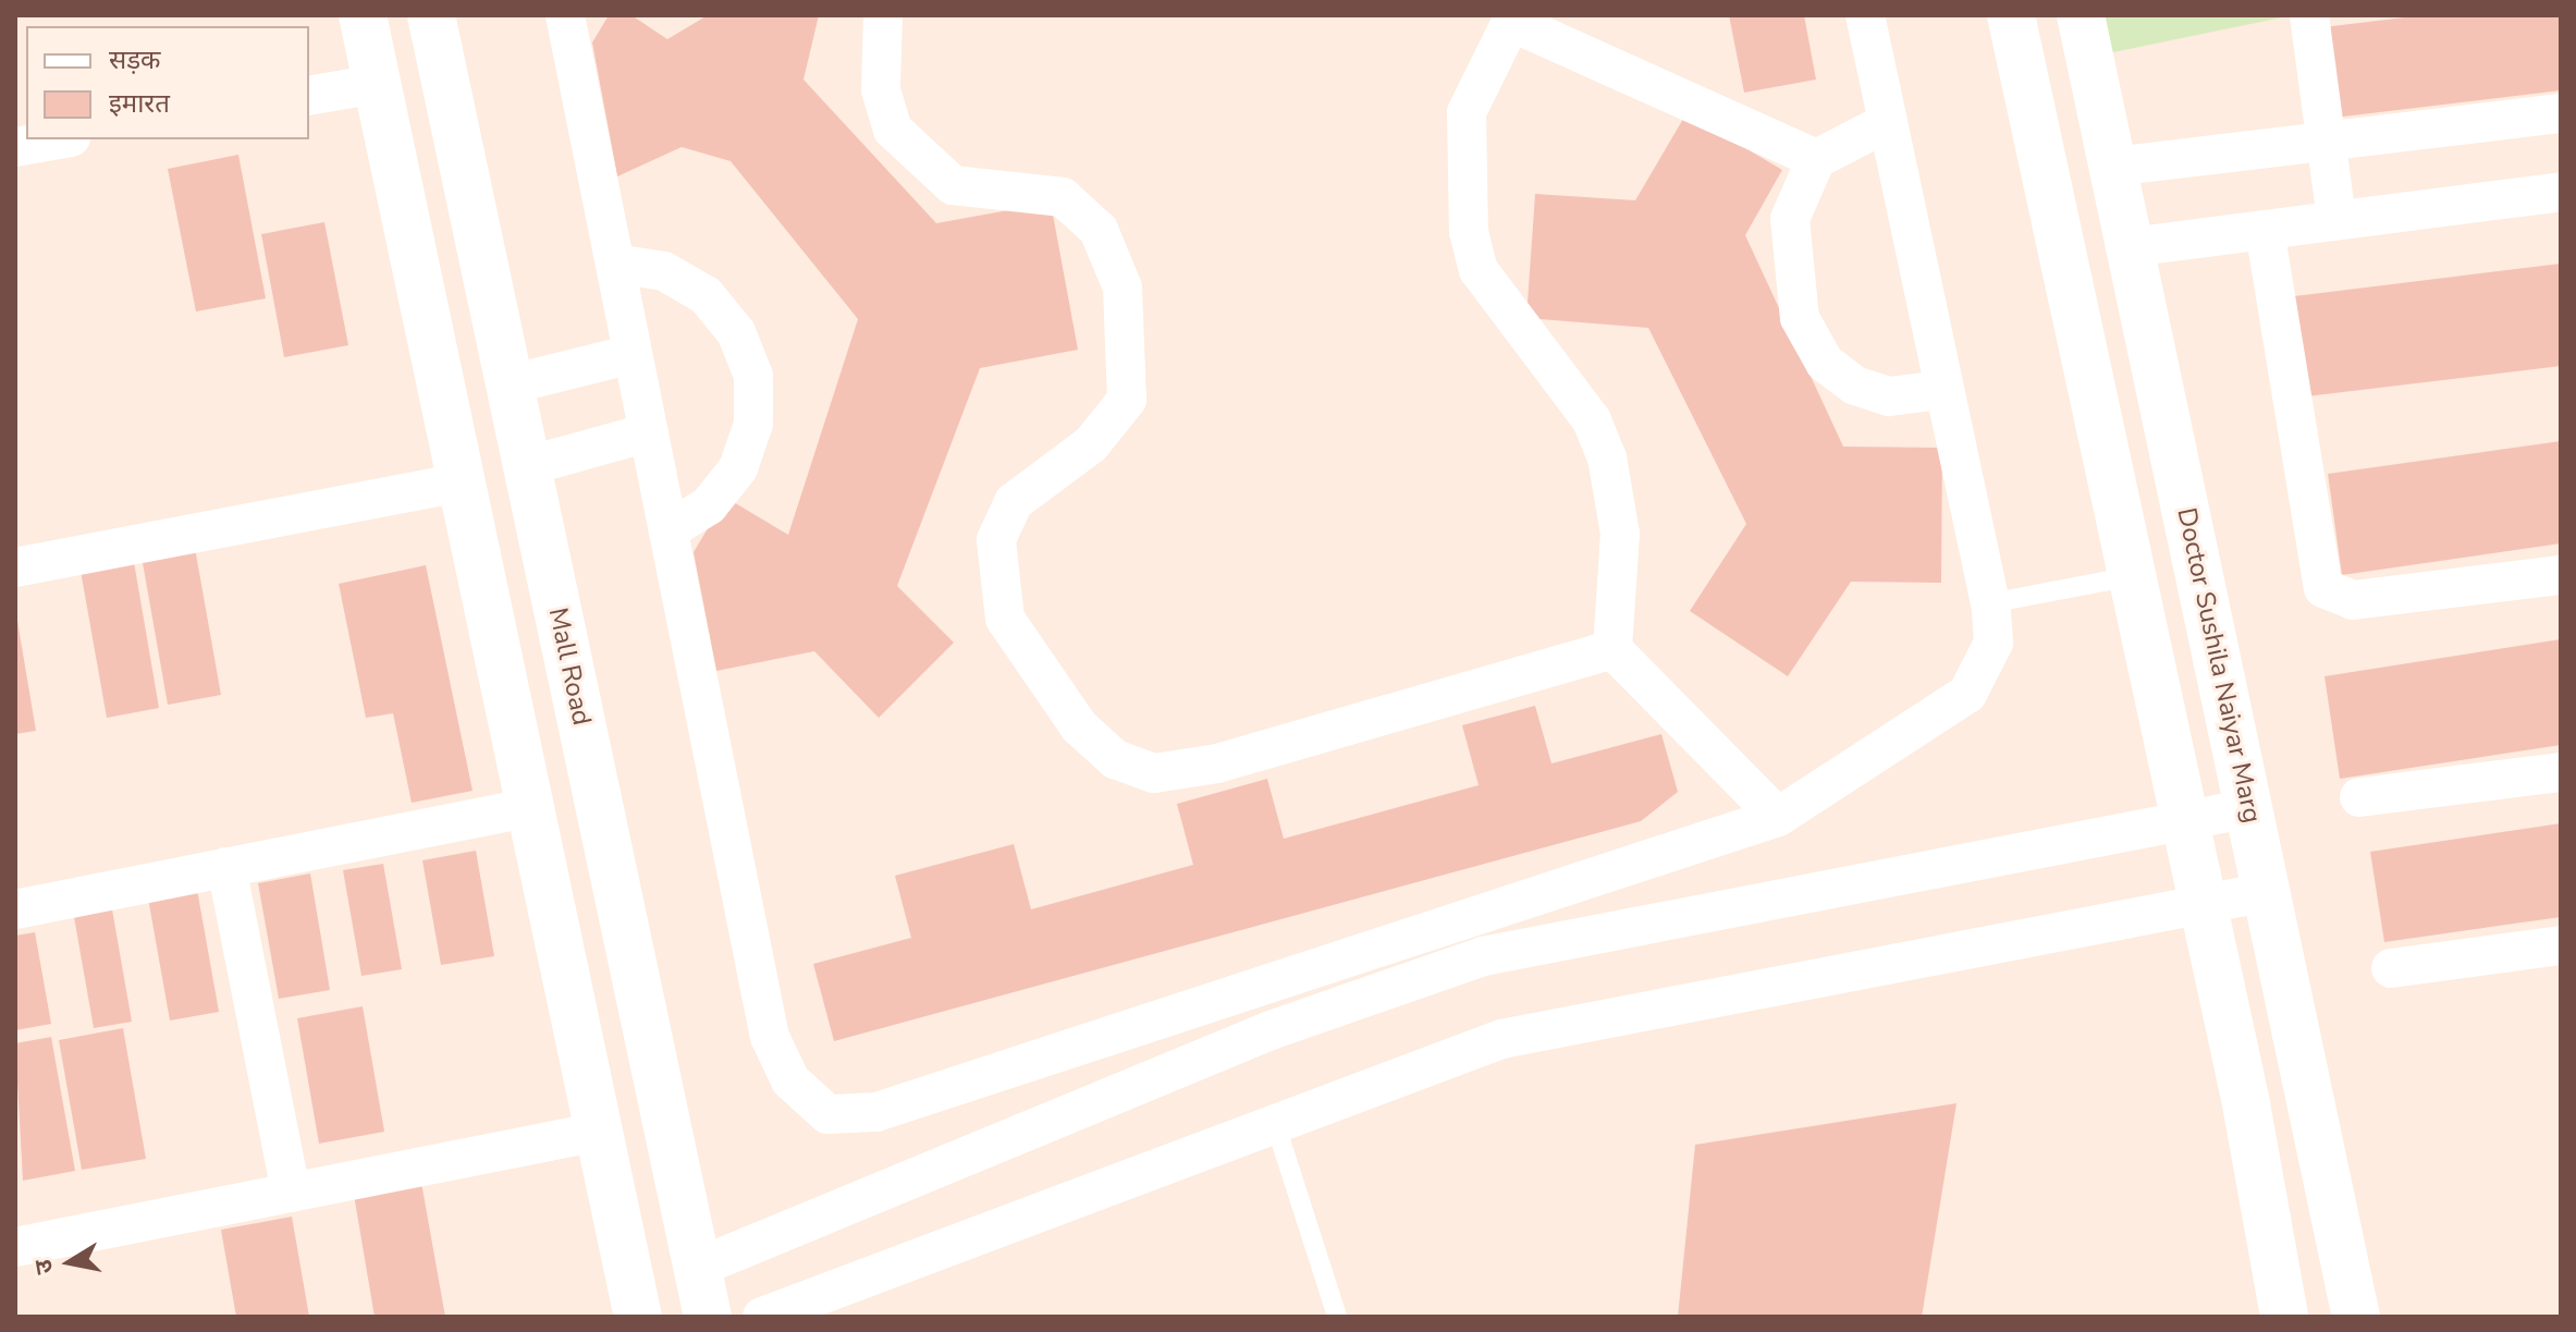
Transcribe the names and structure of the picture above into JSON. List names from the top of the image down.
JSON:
{
  "streets": {
    "street": ["Doctor Sushila Naiyar Marg", "Mall Road"]
  },
  "legend": ["सड़क", "इमारत"],
  "north": "left"
}
